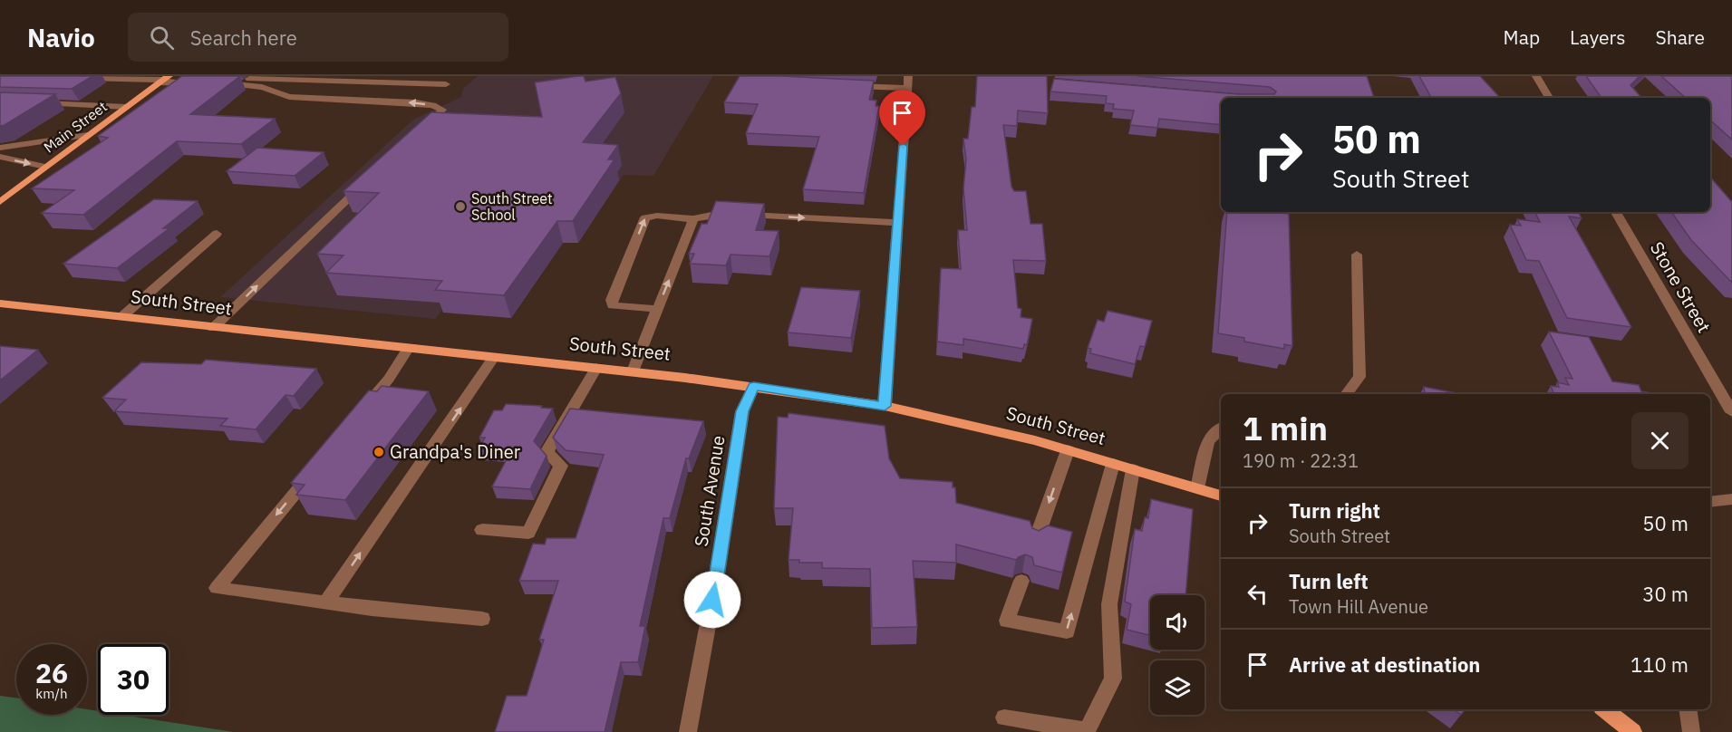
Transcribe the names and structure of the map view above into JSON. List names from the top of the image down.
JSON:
{
  "streets": {
    "main road": ["Main Street", "South Street"],
    "street": ["Stone Street", "South Avenue"]
  },
  "crossings": [
    ["South Street", "South Avenue"]
  ],
  "places": ["South Street School", "Grandpa's Diner"],
  "page": {
    "header": "Navio",
    "search": "Search here",
    "nav": ["Map", "Layers", "Share"],
    "turn": ["50 m", "South Street"],
    "heading": ["1 min", "190 m · 22:31"],
    "list": [
      {
        "name": "Turn right",
        "note": "South Street",
        "value": "50 m"
      },
      {
        "name": "Turn left",
        "note": "Town Hill Avenue",
        "value": "30 m"
      },
      {
        "name": "Arrive at destination",
        "value": "110 m"
      }
    ],
    "speed": "26 km/h",
    "limit": "30"
  }
}
